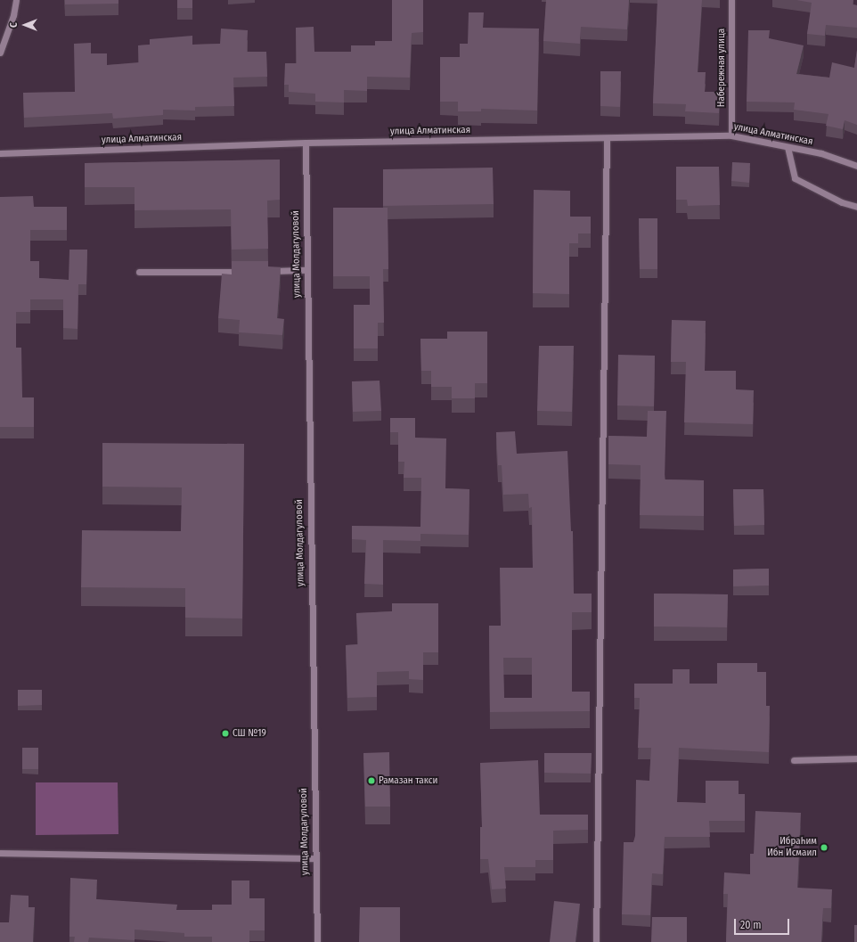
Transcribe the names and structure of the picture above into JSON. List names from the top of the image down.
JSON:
{
  "streets": {
    "street": ["Набережная улица", "улица Алматинская", "улица Молдагуловой"]
  },
  "crossings": [
    ["Набережная улица", "улица Алматинская"],
    ["улица Алматинская", "улица Молдагуловой"]
  ],
  "places": ["СШ №19", "Рамазан такси", "Ибраһим Ибн Исмаил"],
  "scale_bar": "20 m",
  "north": "left"
}
